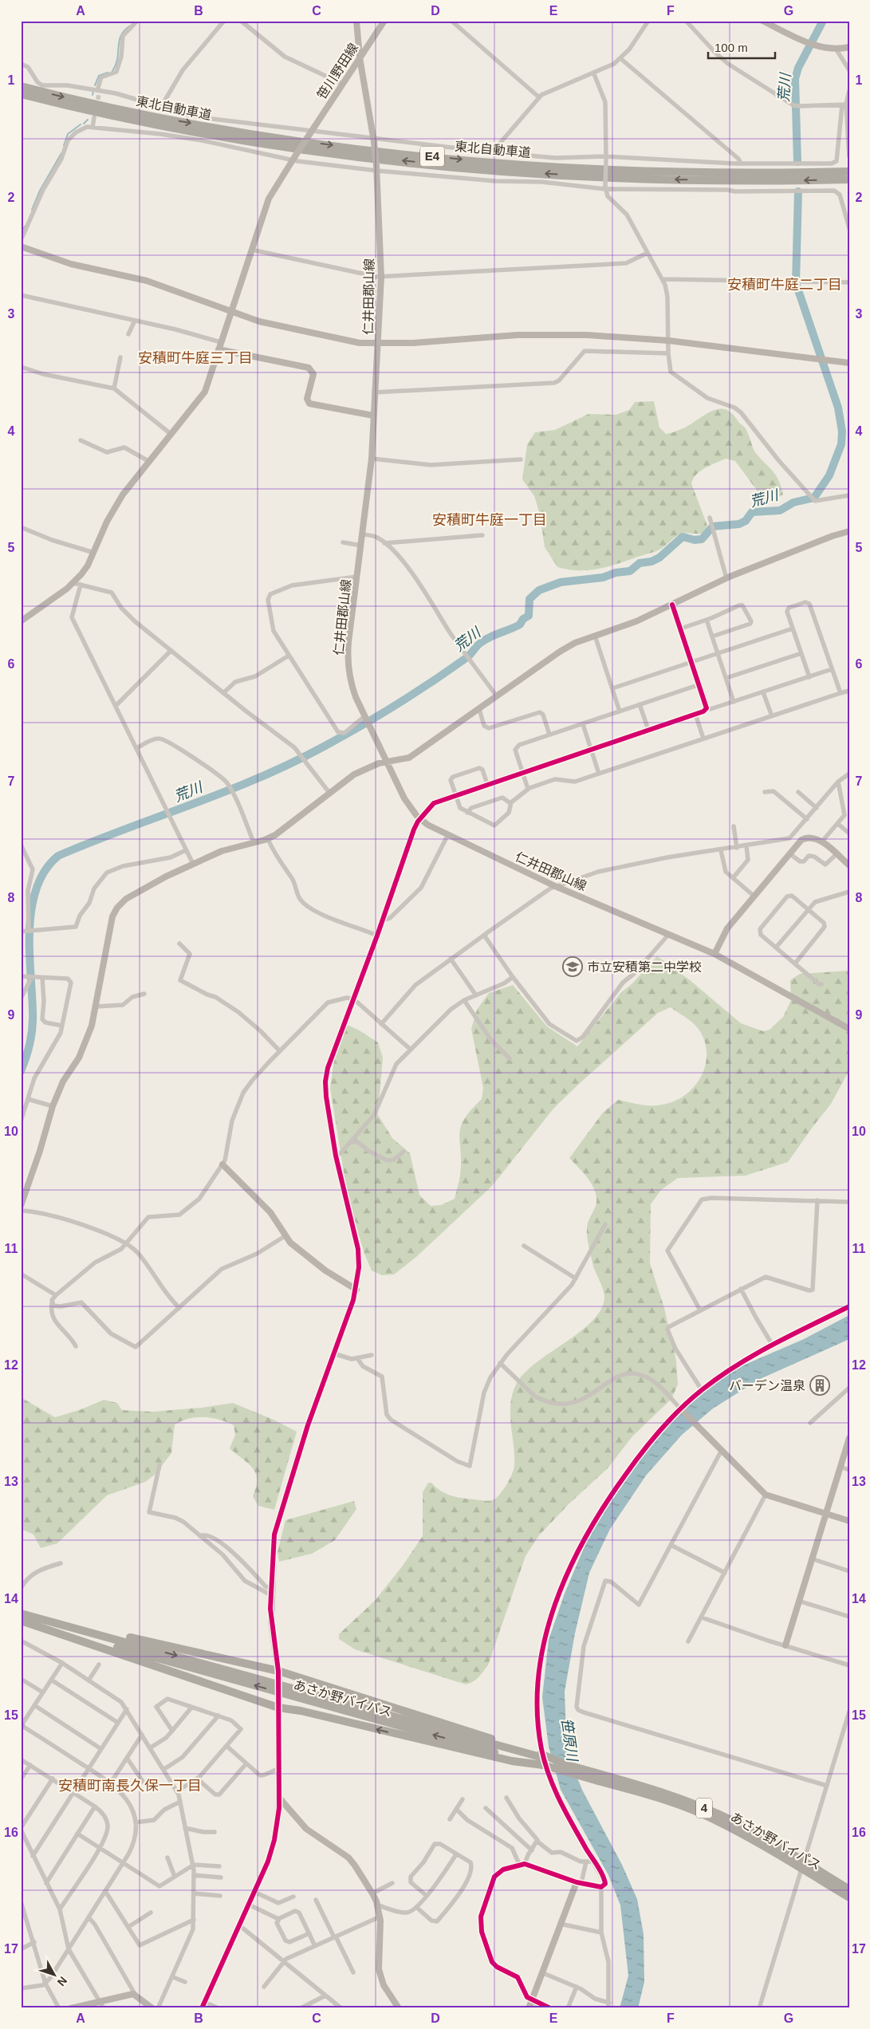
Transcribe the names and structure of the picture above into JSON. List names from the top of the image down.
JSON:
{
  "streets": {
    "highway": [
      "東北自動車道",
      "E4",
      "あさか野バイパス",
      "4"
    ],
    "street": ["笹川野田線", "仁井田郡山線"]
  },
  "crossings": [
    ["笹川野田線", "仁井田郡山線"]
  ],
  "districts": [
    "安積町牛庭二丁目",
    "安積町牛庭三丁目",
    "安積町牛庭一丁目",
    "安積町南長久保一丁目"
  ],
  "water": ["荒川", "笹原川"],
  "places": {
    "school or university": ["市立安積第二中学校"],
    "building": ["バーデン温泉"]
  },
  "scale_bar": "100 m",
  "north": "bottom right",
  "grid": {
    "columns": [
      "A",
      "B",
      "C",
      "D",
      "E",
      "F",
      "G"
    ],
    "rows": [
      "1",
      "2",
      "3",
      "4",
      "5",
      "6",
      "7",
      "8",
      "9",
      "10",
      "11",
      "12",
      "13",
      "14",
      "15",
      "16",
      "17"
    ]
  }
}
